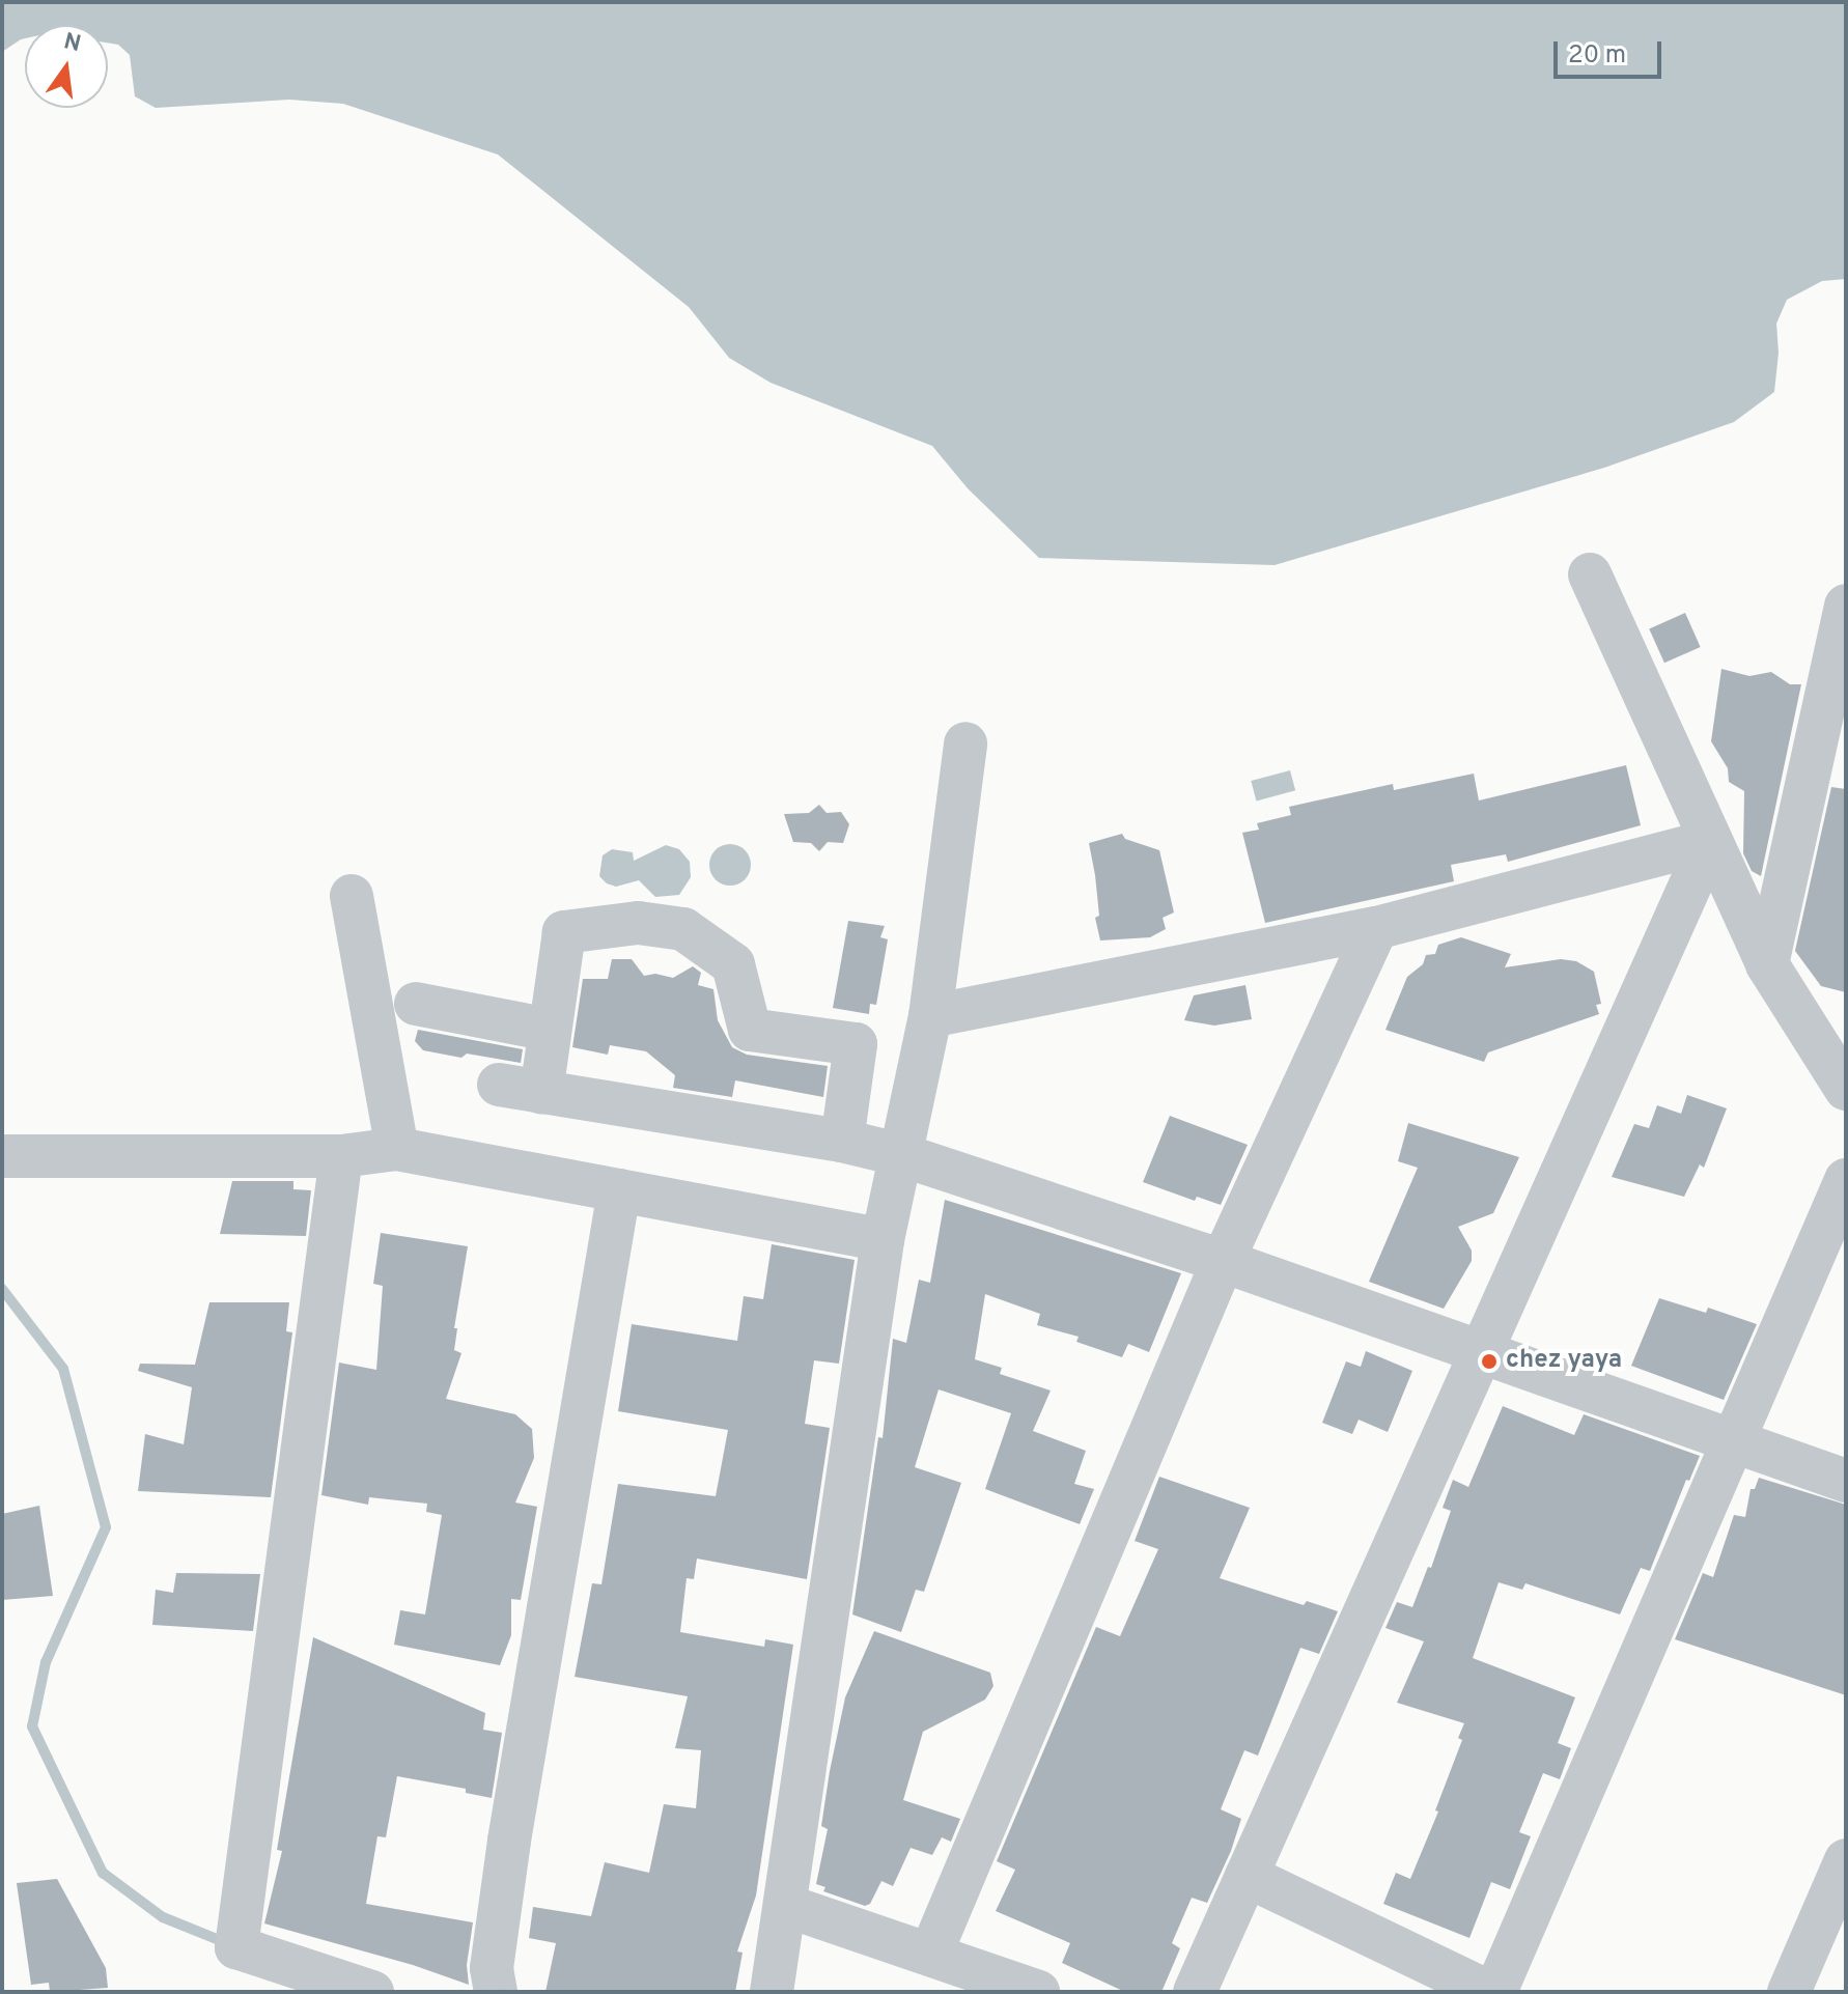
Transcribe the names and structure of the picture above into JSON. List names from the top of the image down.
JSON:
{
  "places": ["chez yaya"],
  "scale_bar": "20 m",
  "north": "top"
}
